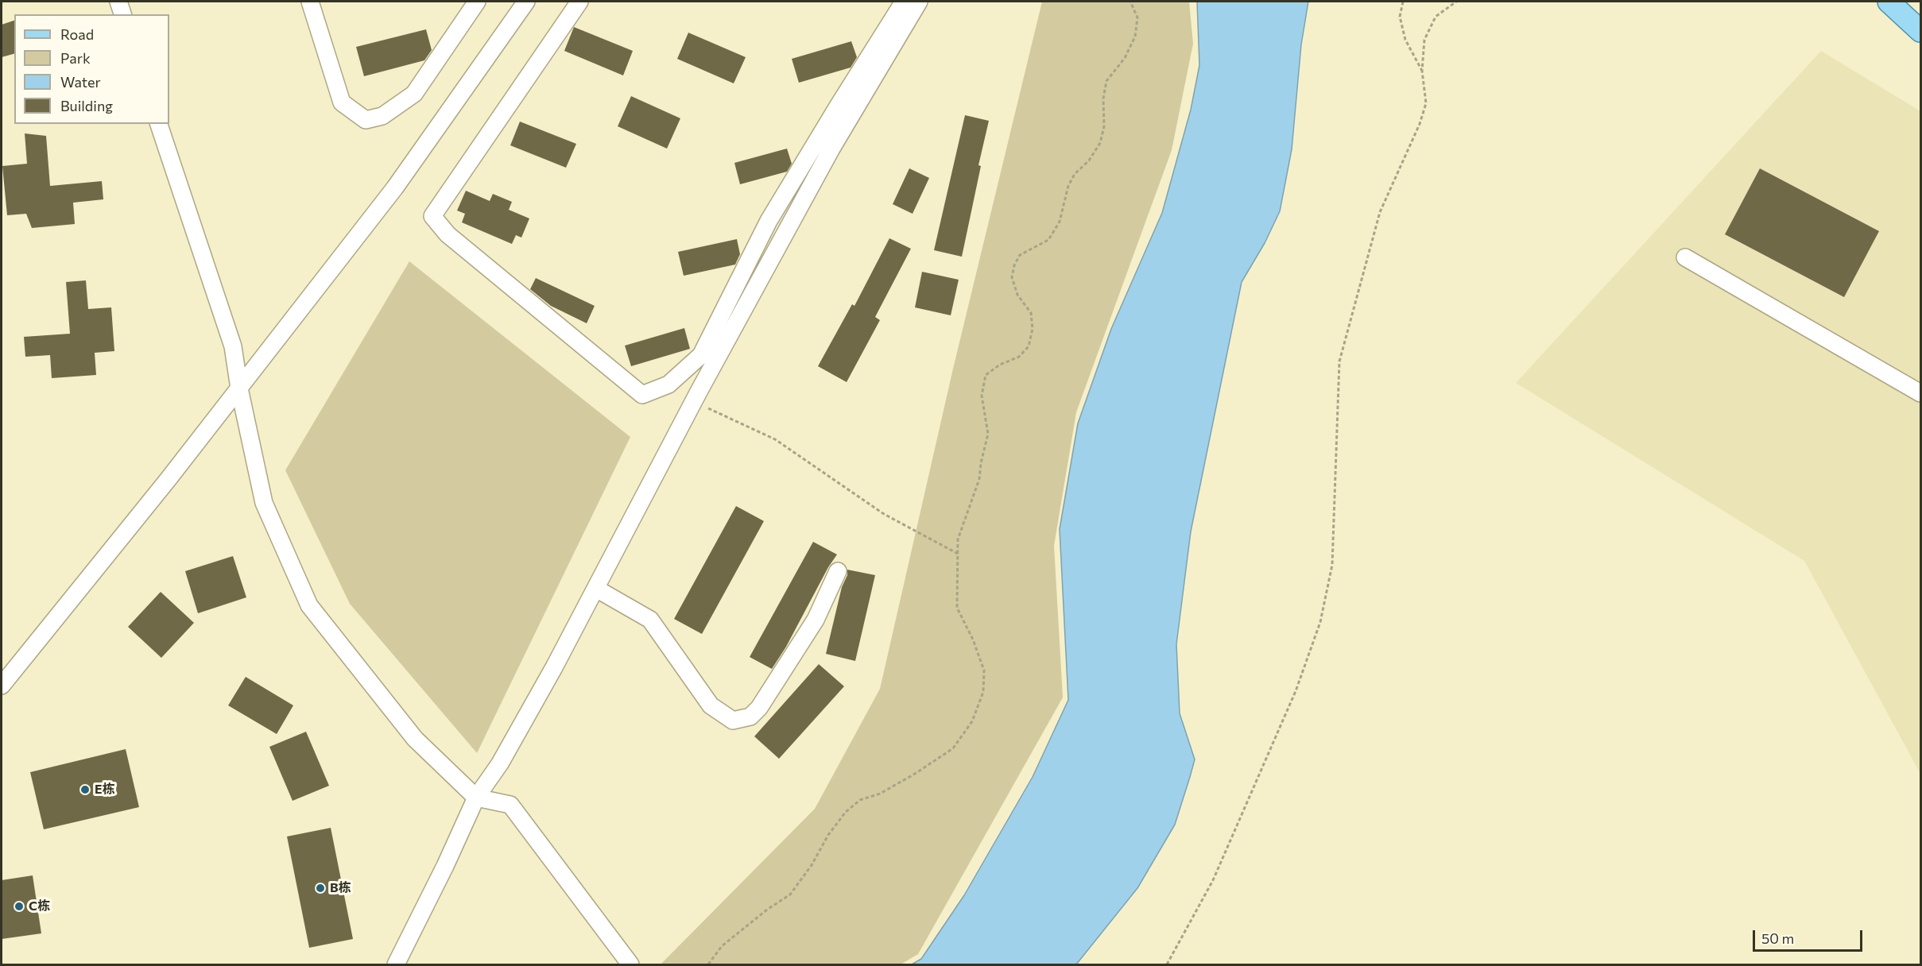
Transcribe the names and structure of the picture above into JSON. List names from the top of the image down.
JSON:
{
  "places": ["E栋", "B栋", "C栋"],
  "legend": [
    "Road",
    "Park",
    "Water",
    "Building"
  ],
  "scale_bar": "50 m"
}
